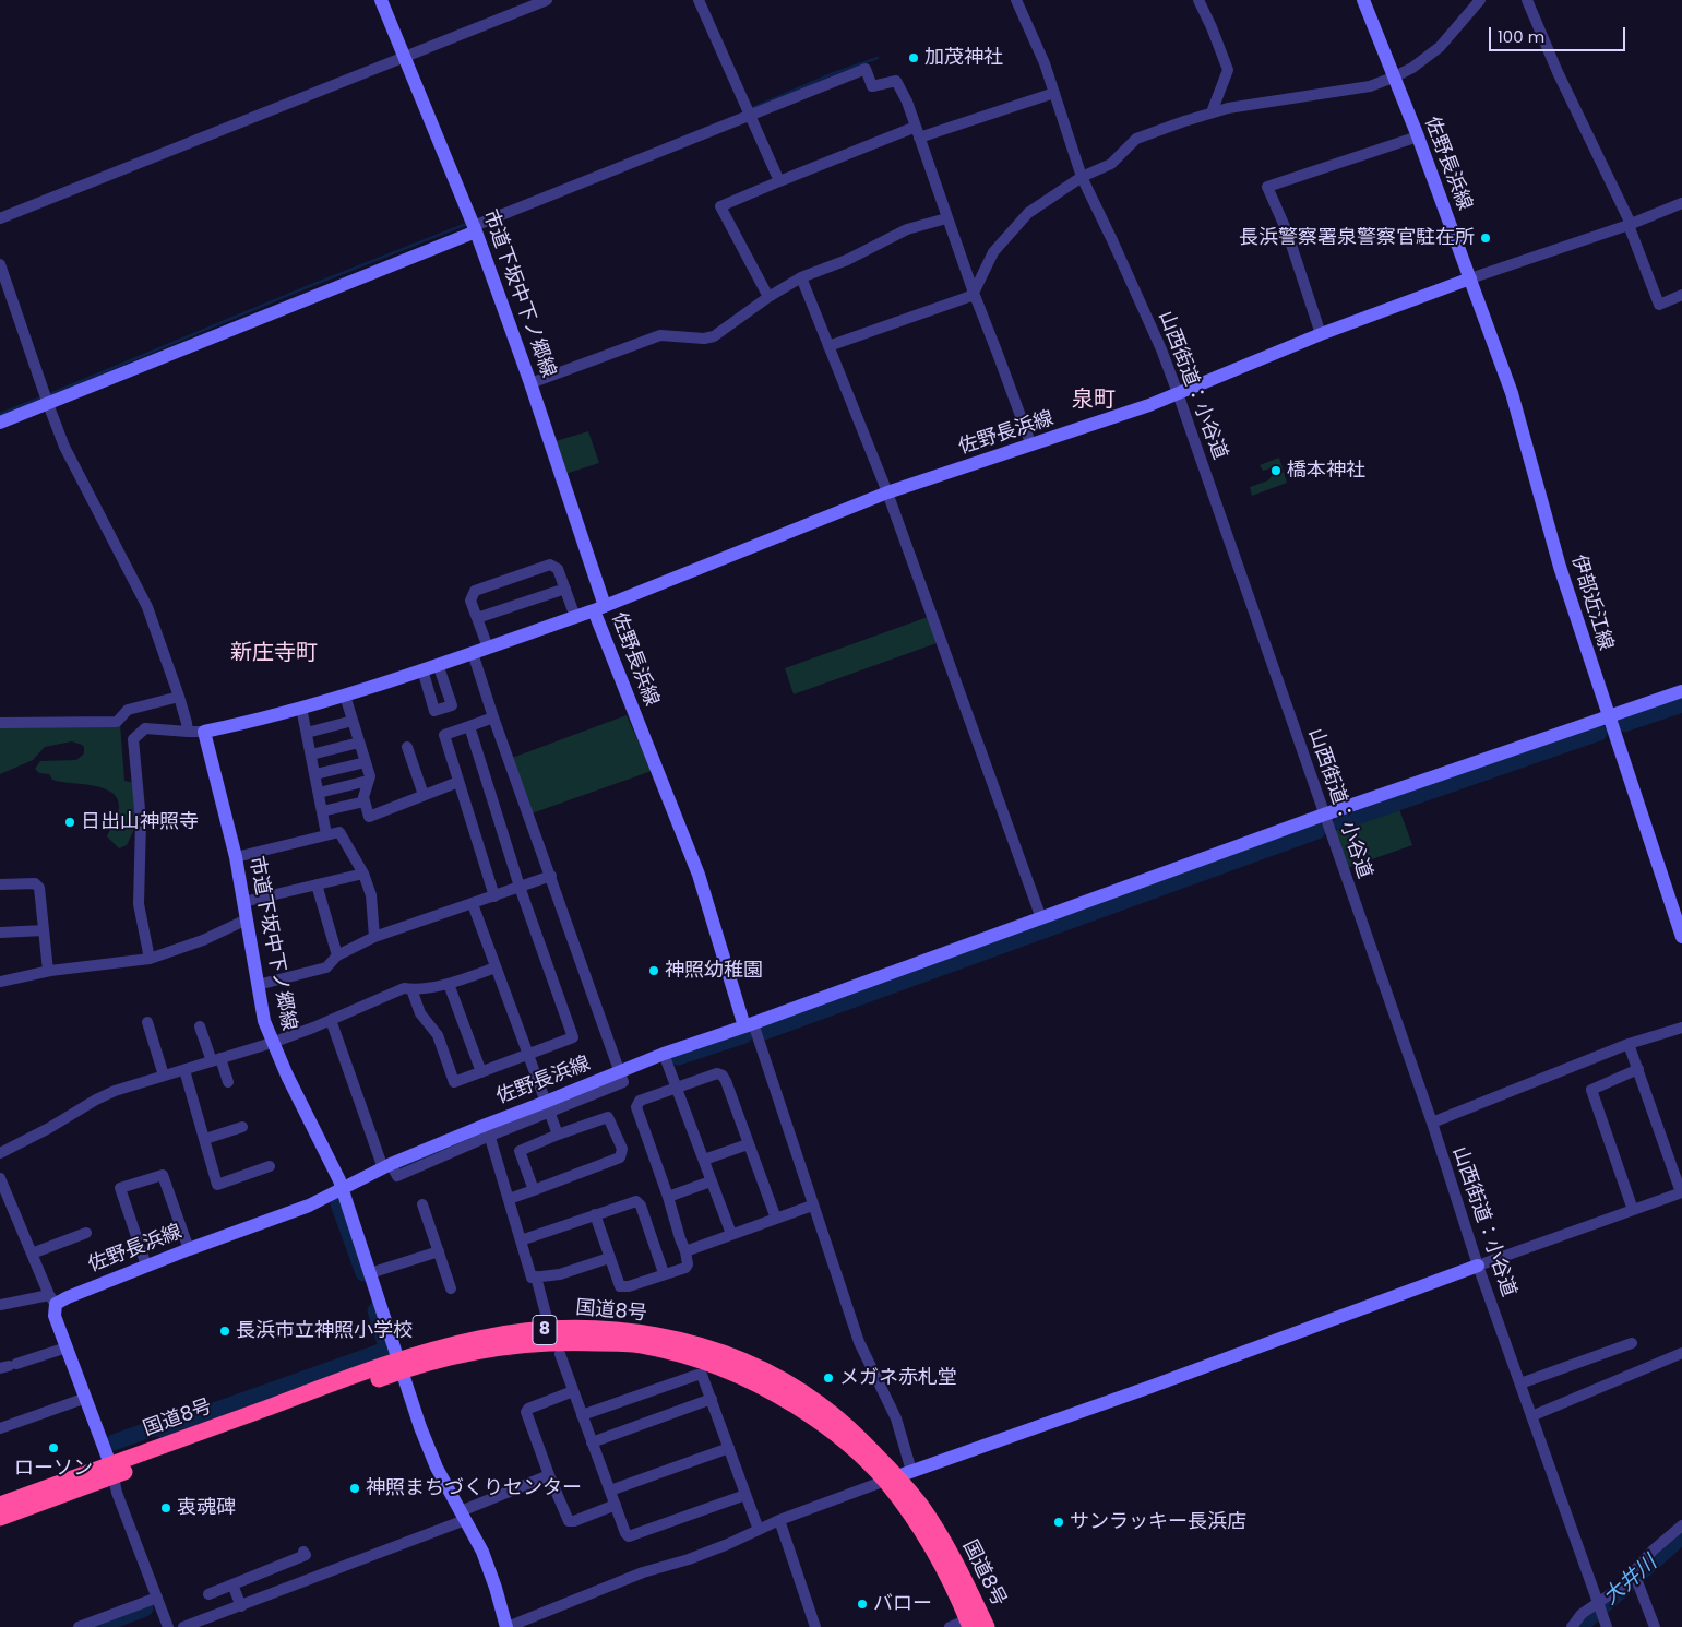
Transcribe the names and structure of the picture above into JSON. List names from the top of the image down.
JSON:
{
  "streets": {
    "highway": ["国道8号", "8"],
    "street": [
      "佐野長浜線",
      "市道下坂中下ノ郷線",
      "山西街道：小谷道",
      "伊部近江線"
    ]
  },
  "crossings": [
    ["佐野長浜線", "市道下坂中下ノ郷線"],
    ["佐野長浜線", "山西街道：小谷道"],
    ["佐野長浜線", "伊部近江線"],
    ["市道下坂中下ノ郷線", "国道8号"]
  ],
  "districts": ["泉町", "新庄寺町"],
  "water": ["大井川"],
  "places": [
    "加茂神社",
    "長浜警察署泉警察官駐在所",
    "橋本神社",
    "日出山神照寺",
    "神照幼稚園",
    "長浜市立神照小学校",
    "メガネ赤札堂",
    "ローソン",
    "神照まちづくりセンター",
    "衷魂碑",
    "サンラッキー長浜店",
    "バロー"
  ],
  "scale_bar": "100 m"
}
